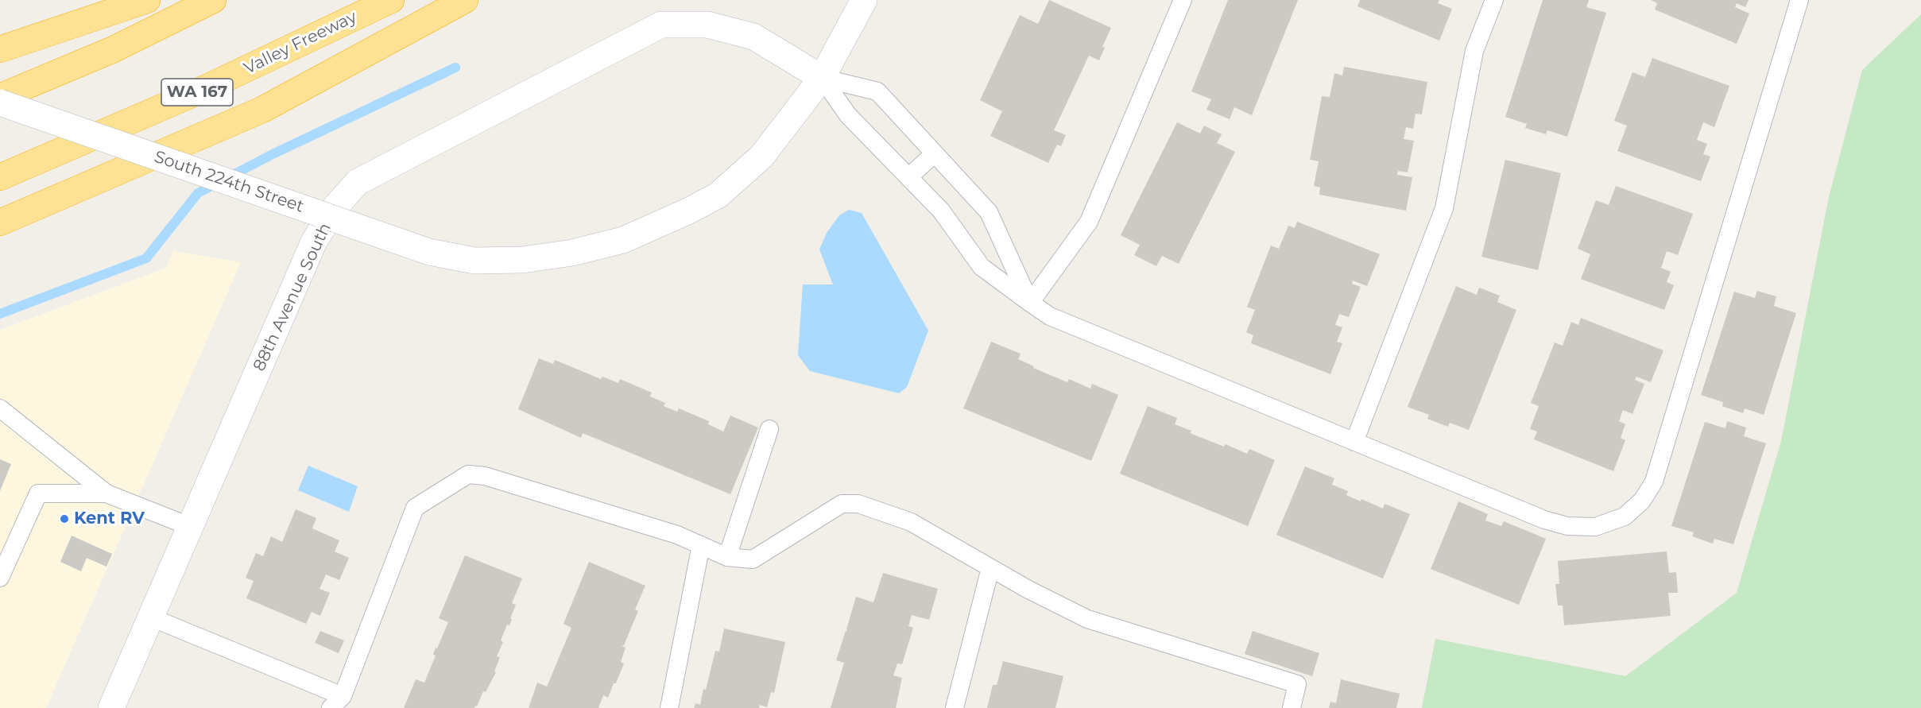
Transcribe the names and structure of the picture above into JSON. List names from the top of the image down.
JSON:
{
  "streets": {
    "highway": ["Valley Freeway", "WA 167"],
    "street": ["South 224th Street", "88th Avenue South"]
  },
  "crossings": [
    ["South 224th Street", "88th Avenue South"]
  ],
  "places": ["Kent RV"]
}
